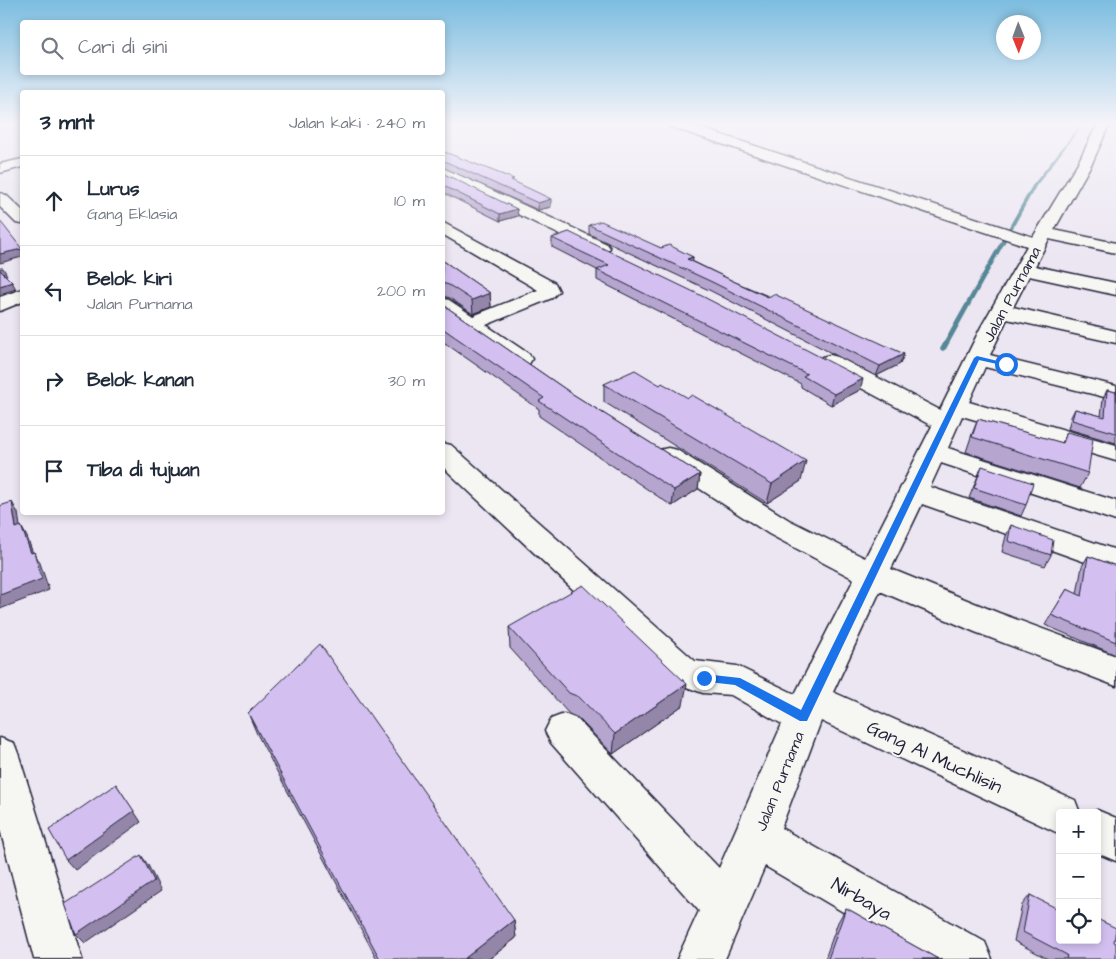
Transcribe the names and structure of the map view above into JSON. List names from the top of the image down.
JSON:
{
  "streets": {
    "street": ["Jalan Purnama", "Gang Al Muchlisin", "Nirbaya"]
  },
  "crossings": [
    ["Jalan Purnama", "Gang Al Muchlisin"],
    ["Jalan Purnama", "Nirbaya"]
  ],
  "north": "bottom",
  "page": {
    "search": "Cari di sini",
    "heading": ["3 mnt", "Jalan kaki · 240 m"],
    "list": [
      ["Lurus", "Gang Eklasia", "10 m"],
      ["Belok kiri", "Jalan Purnama", "200 m"],
      ["Belok kanan", "30 m"],
      "Tiba di tujuan"
    ],
    "map_buttons": ["+", "−"]
  }
}
